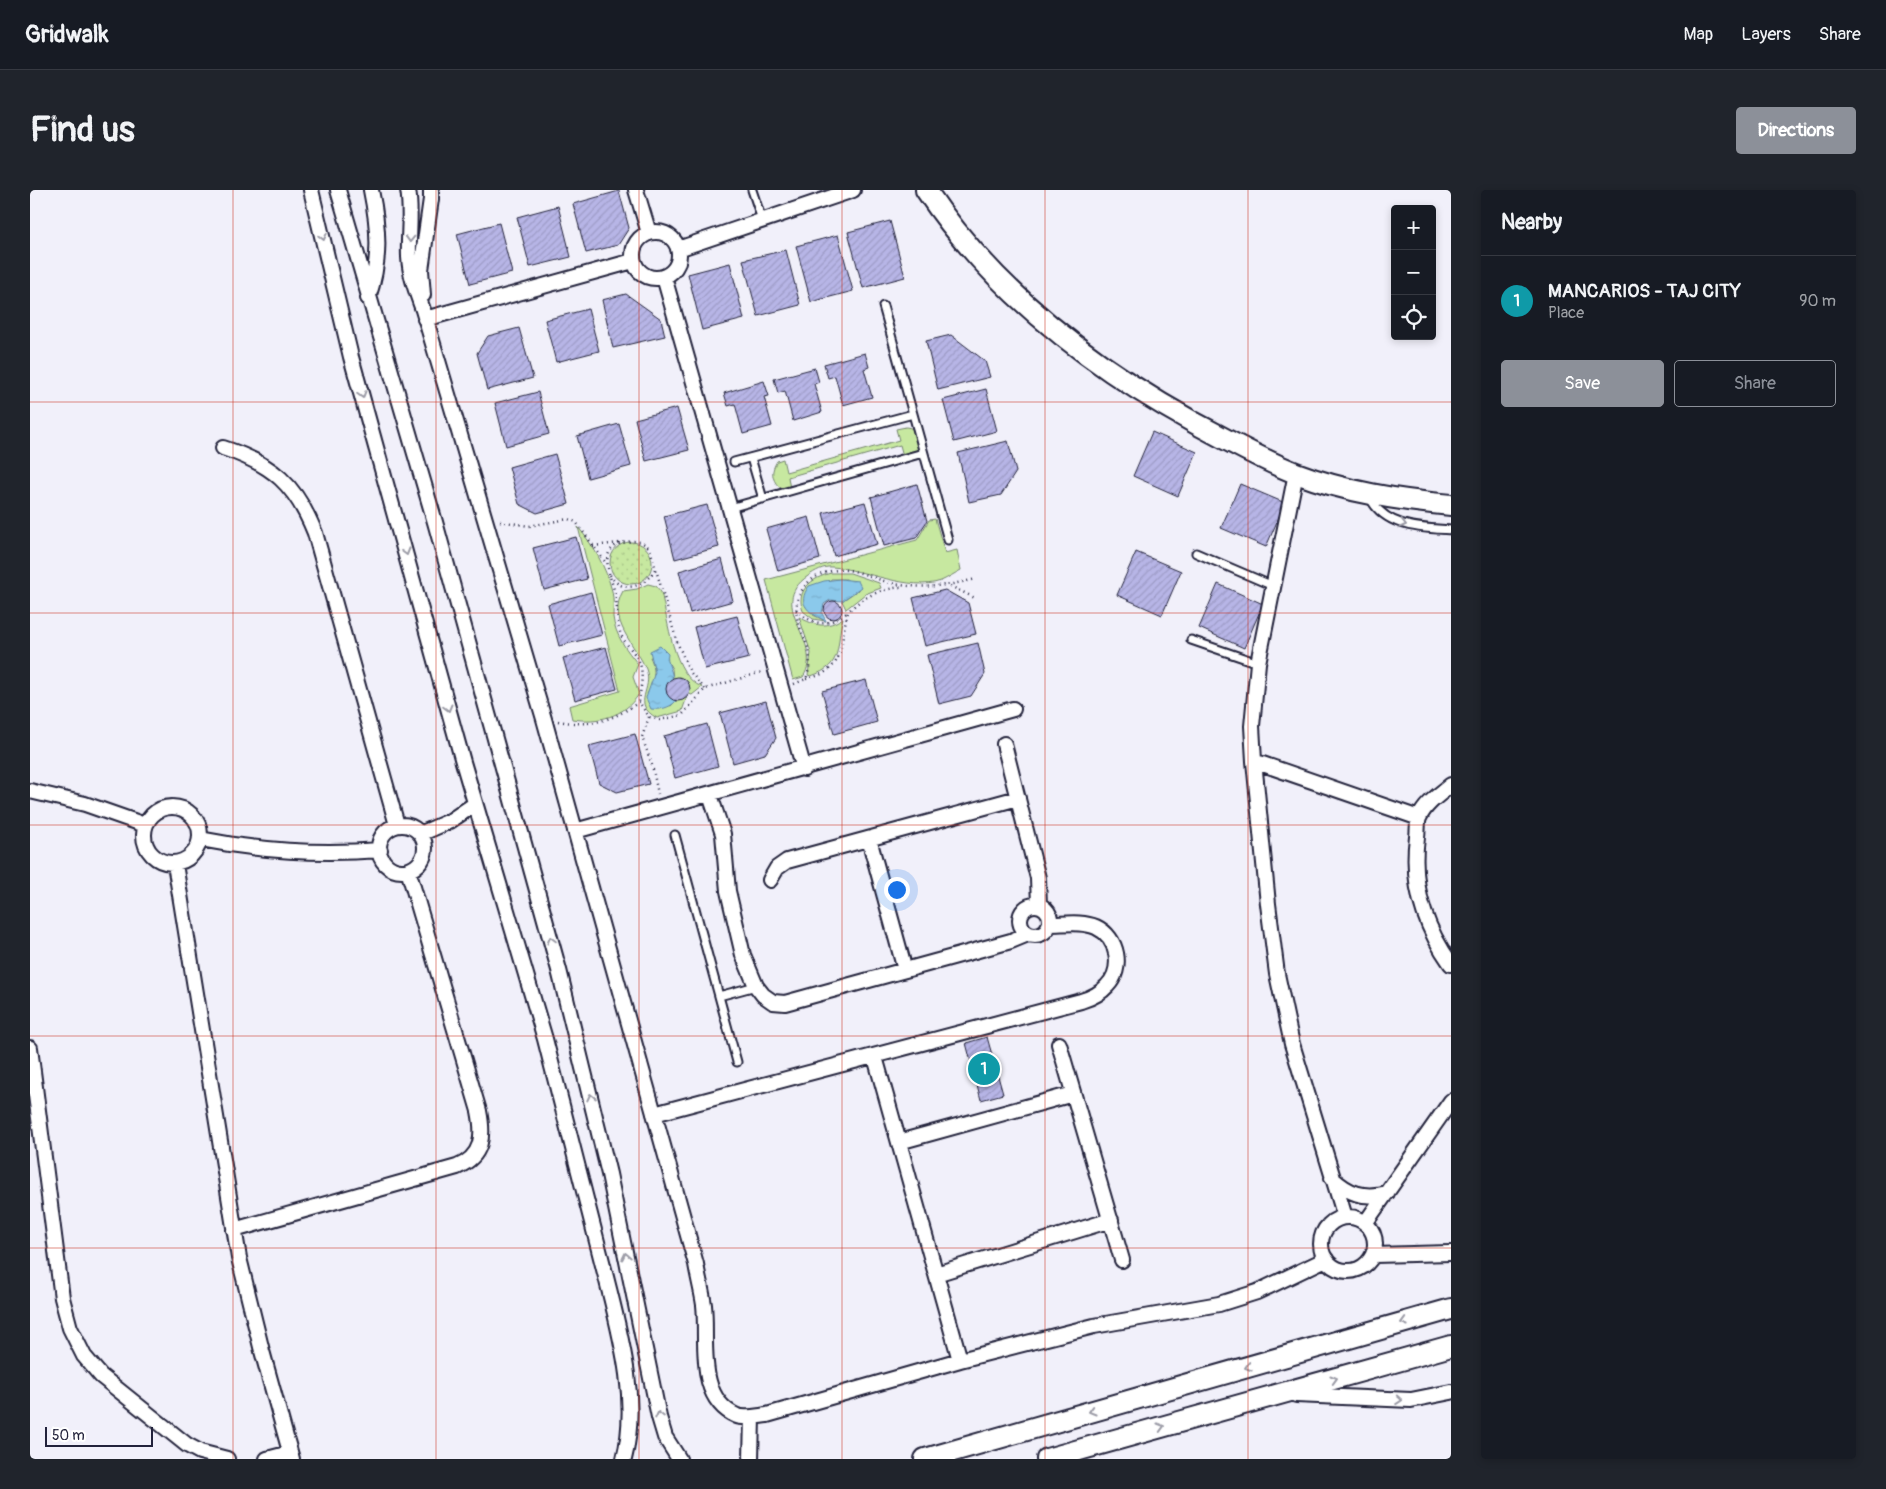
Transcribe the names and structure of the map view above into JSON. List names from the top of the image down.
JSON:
{
  "scale_bar": "50 m",
  "page": {
    "header": "Gridwalk",
    "nav": ["Map", "Layers", "Share"],
    "buttons": [
      "Directions",
      ["Save", "Share"]
    ],
    "title": "Find us",
    "heading": "Nearby",
    "map_buttons": ["+", "−"],
    "list": [
      {
        "mark": "1",
        "name": "MANCARIOS - TAJ CITY",
        "note": "Place",
        "value": "90 m"
      }
    ],
    "pins": "1",
    "scale": "50 m"
  }
}
